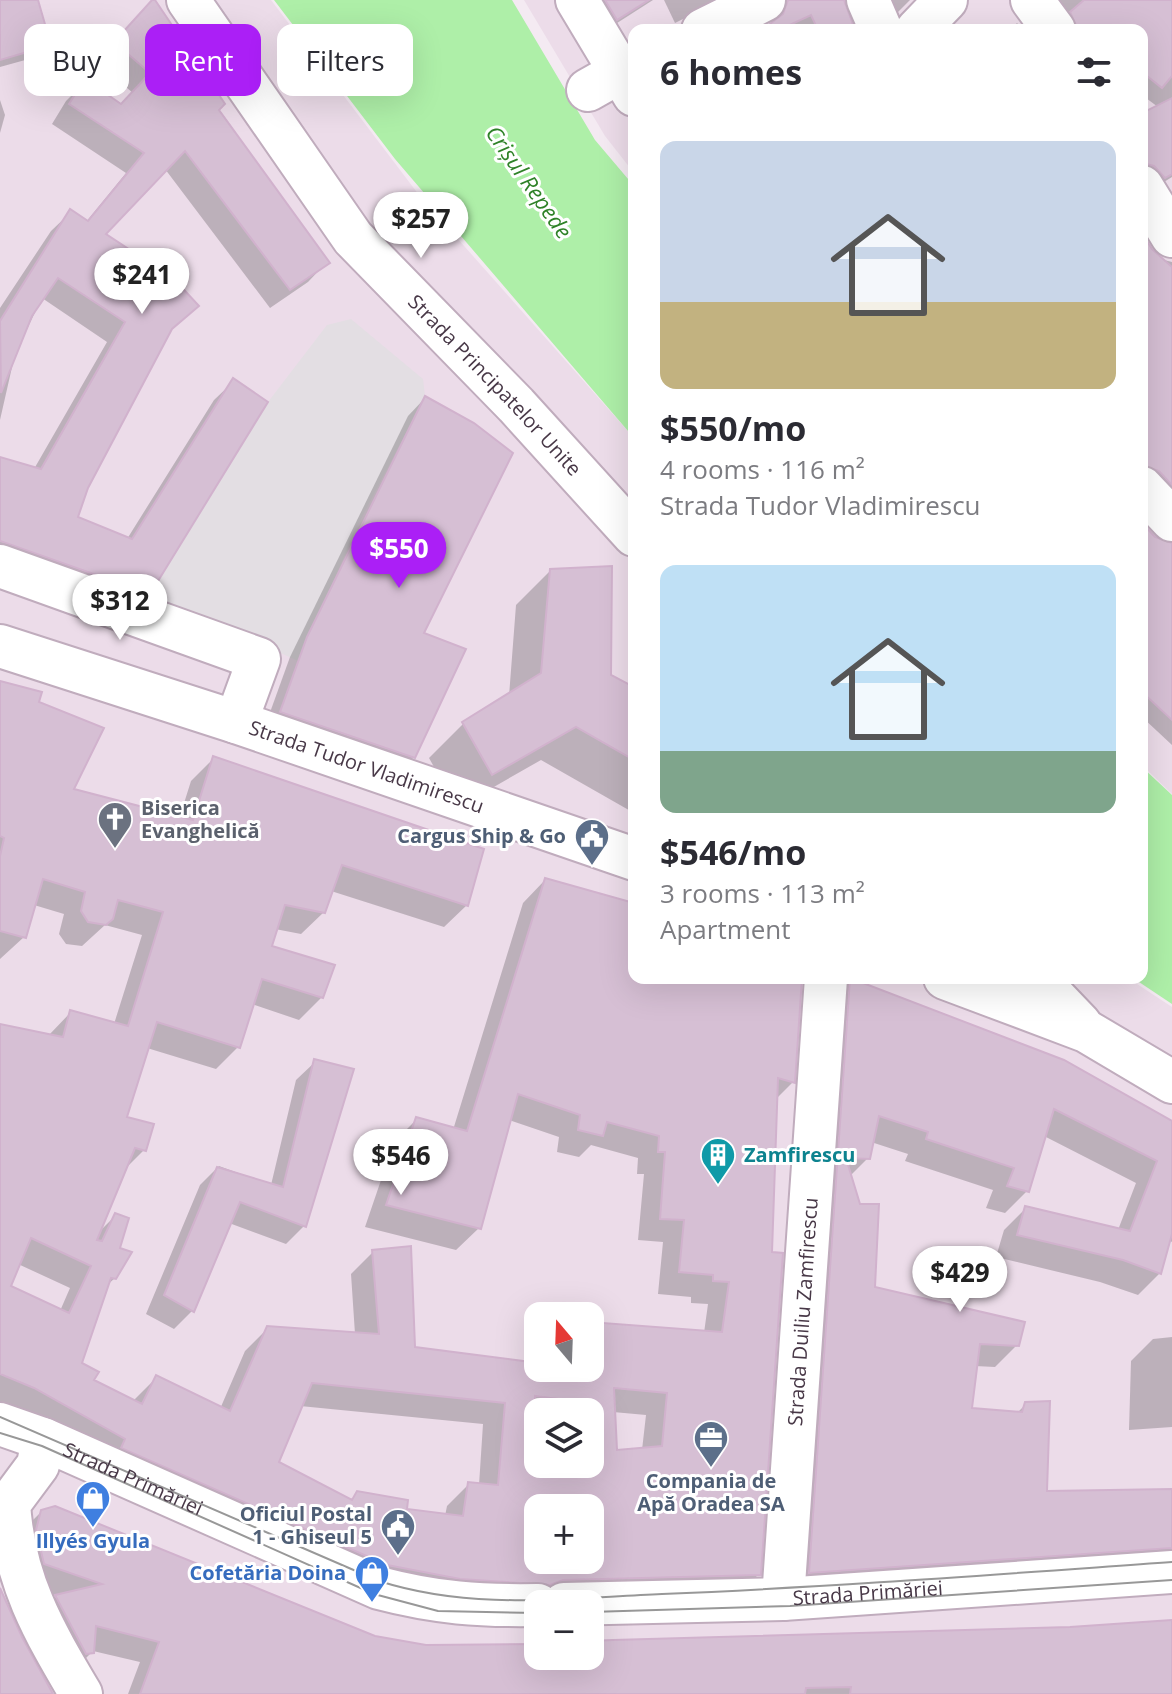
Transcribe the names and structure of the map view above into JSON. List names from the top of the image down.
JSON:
{
  "streets": {
    "street": [
      "Strada Principatelor Unite",
      "Strada Tudor Vladimirescu",
      "Strada Duiliu Zamfirescu",
      "Strada Primăriei"
    ]
  },
  "crossings": [
    ["Strada Duiliu Zamfirescu", "Strada Primăriei"]
  ],
  "water": ["Crișul Repede"],
  "places": {
    "church": ["Biserica Evanghelică"],
    "public building": ["Cargus Ship & Go", "Oficiul Postal 1 - Ghiseul 5"],
    "building": ["Zamfirescu"],
    "office": ["Compania de Apă Oradea SA"],
    "shop": ["Illyés Gyula", "Cofetăria Doina"]
  },
  "north": "top",
  "page": {
    "chip": ["Buy", "Rent", "Filters"],
    "heading": "6 homes",
    "list": [
      {
        "name": "$550/mo",
        "note": "4 rooms · 116 m² · Strada Tudor Vladimirescu"
      },
      {
        "name": "$546/mo",
        "note": "3 rooms · 113 m² · Apartment"
      }
    ],
    "price": [
      "$257",
      "$241",
      "$550",
      "$312",
      "$546",
      "$429"
    ],
    "map_buttons": ["+", "−"]
  }
}
